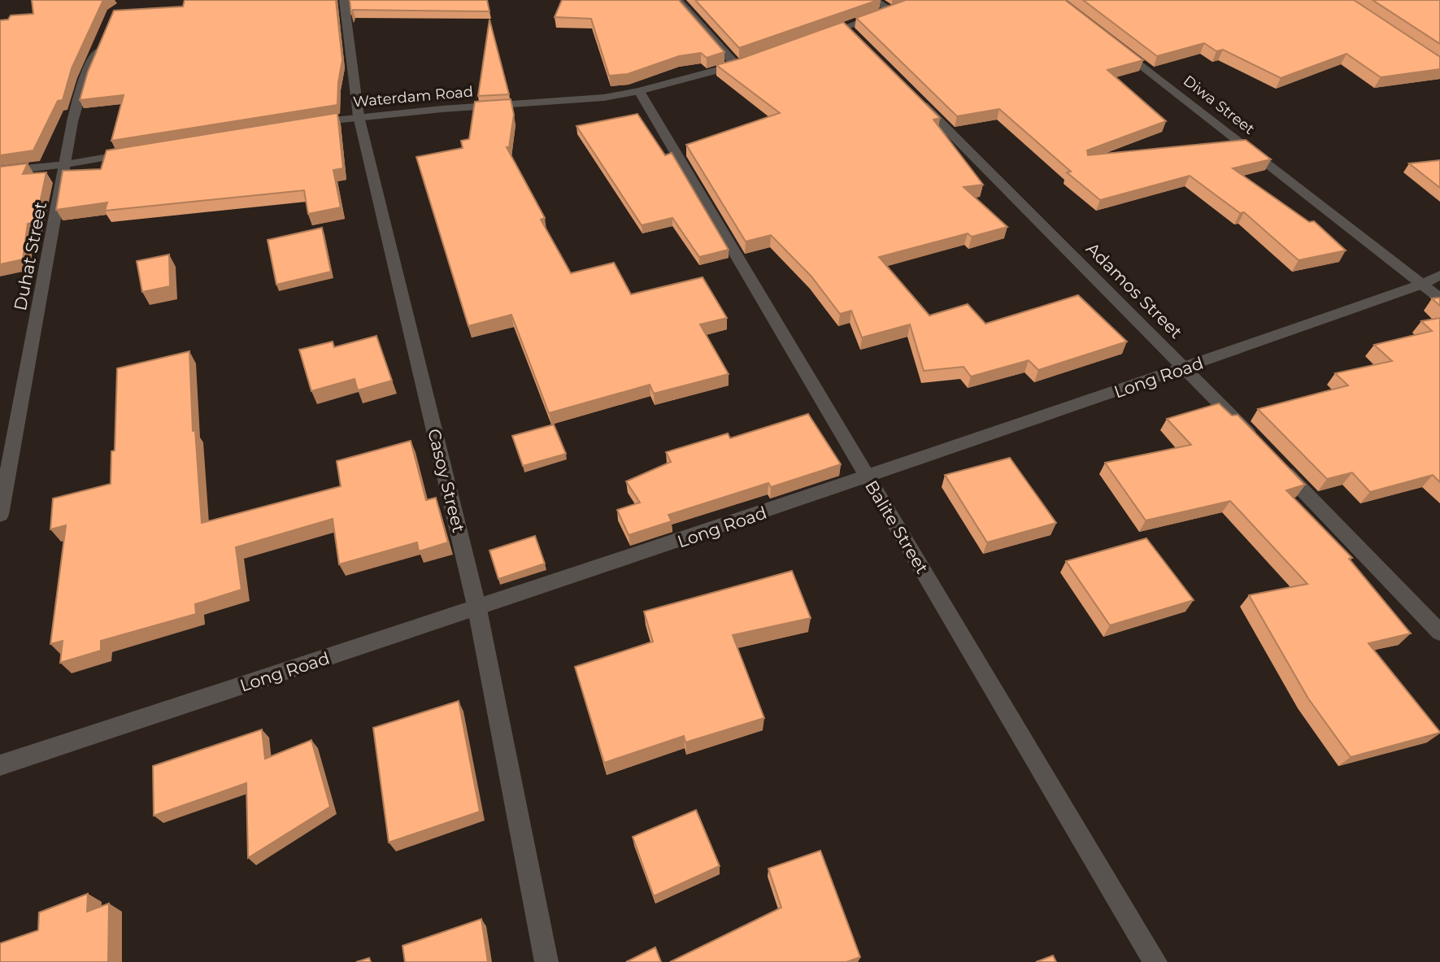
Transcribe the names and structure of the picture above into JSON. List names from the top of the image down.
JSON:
{
  "streets": {
    "street": [
      "Waterdam Road",
      "Diwa Street",
      "Duhat Street",
      "Adamos Street",
      "Long Road",
      "Casoy Street",
      "Balite Street"
    ]
  },
  "crossings": [
    ["Waterdam Road", "Casoy Street"],
    ["Waterdam Road", "Balite Street"],
    ["Diwa Street", "Long Road"],
    ["Adamos Street", "Long Road"],
    ["Long Road", "Casoy Street"],
    ["Long Road", "Balite Street"]
  ]
}
